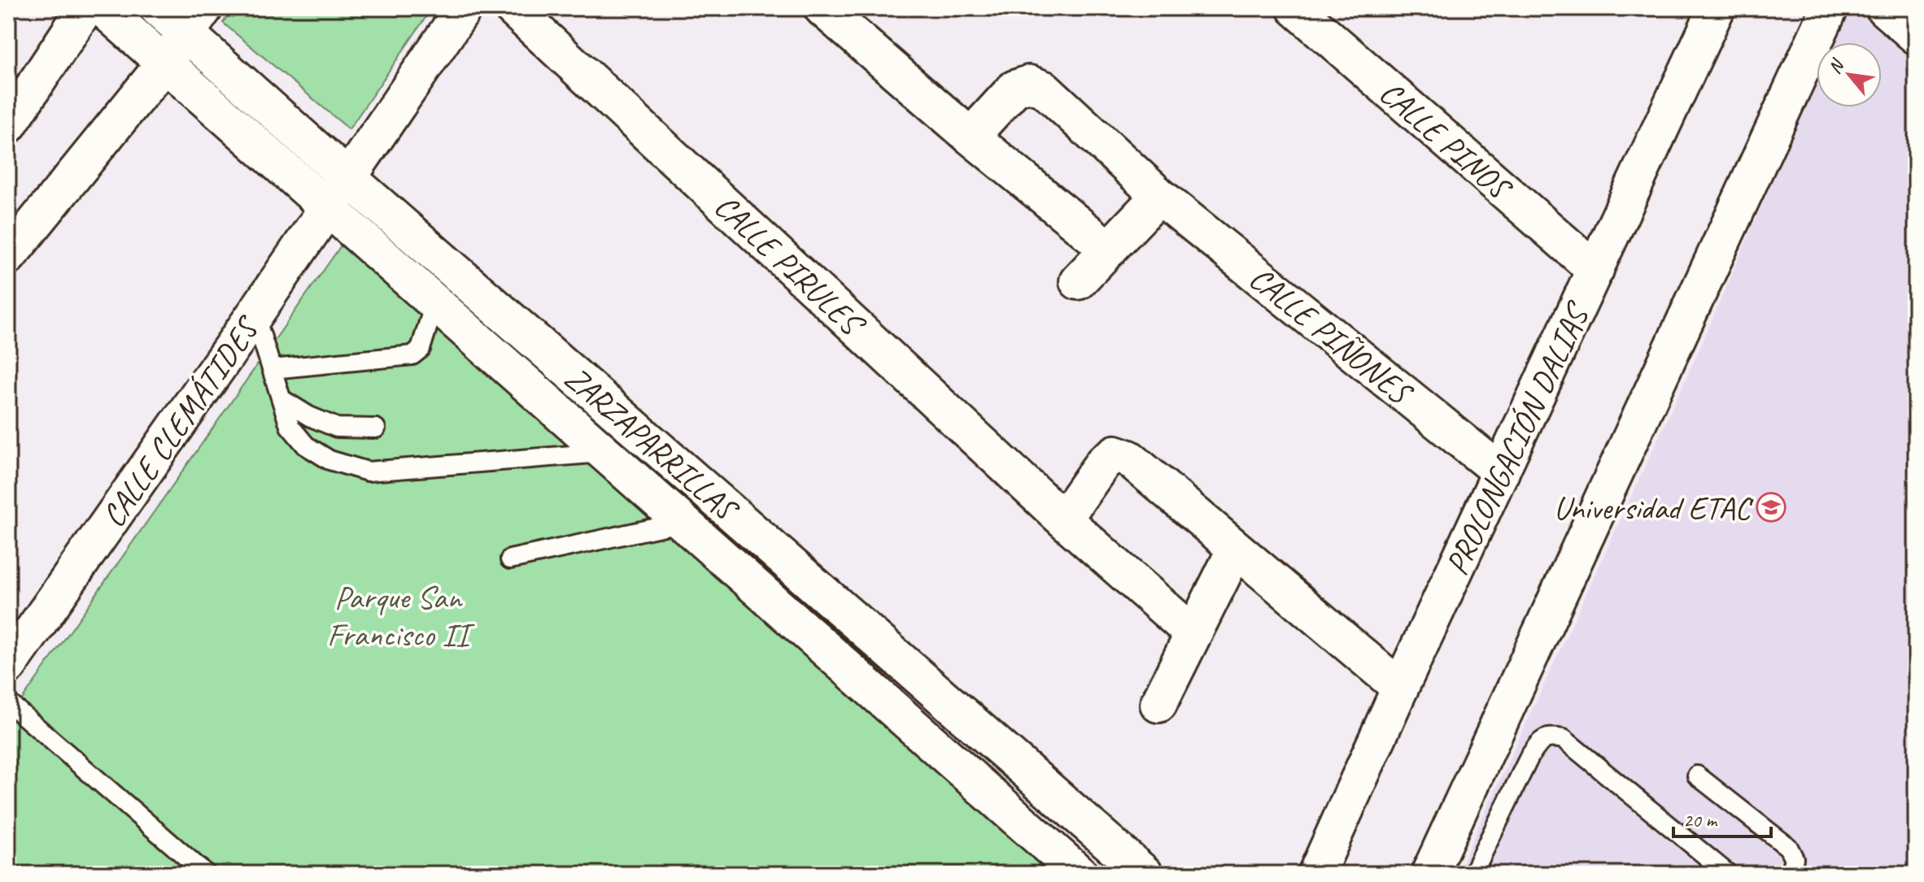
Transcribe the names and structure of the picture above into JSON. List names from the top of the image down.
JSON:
{
  "streets": {
    "street": [
      "CALLE PINOS",
      "CALLE PIRULES",
      "CALLE PIÑONES",
      "CALLE CLEMÁTIDES",
      "PROLONGACIÓN DALIAS",
      "ZARZAPARRILLAS"
    ]
  },
  "crossings": [
    ["CALLE PINOS", "PROLONGACIÓN DALIAS"],
    ["CALLE PIÑONES", "PROLONGACIÓN DALIAS"],
    ["CALLE CLEMÁTIDES", "ZARZAPARRILLAS"]
  ],
  "parks": ["Parque San Francisco II"],
  "places": {
    "school or university": ["Universidad ETAC"]
  },
  "scale_bar": "20 m",
  "north": "top left"
}
